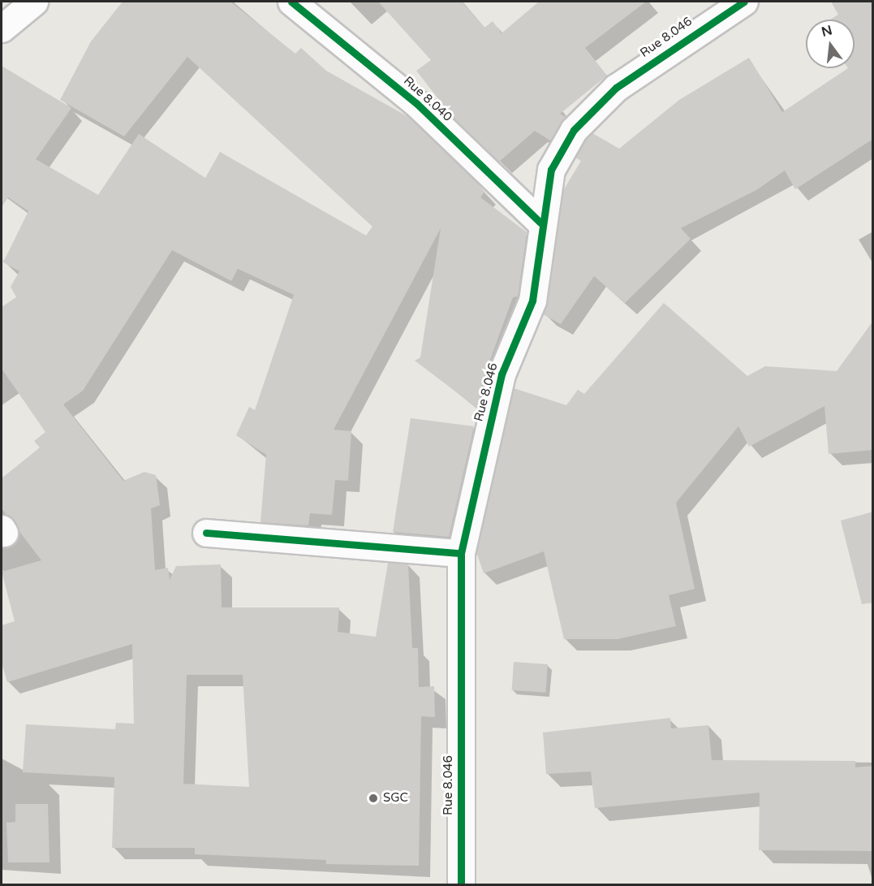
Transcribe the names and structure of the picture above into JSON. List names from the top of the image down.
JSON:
{
  "streets": {
    "street": ["Rue 8.046", "Rue 8.040"]
  },
  "crossings": [
    ["Rue 8.046", "Rue 8.040"]
  ],
  "places": ["SGC"],
  "north": "top"
}
